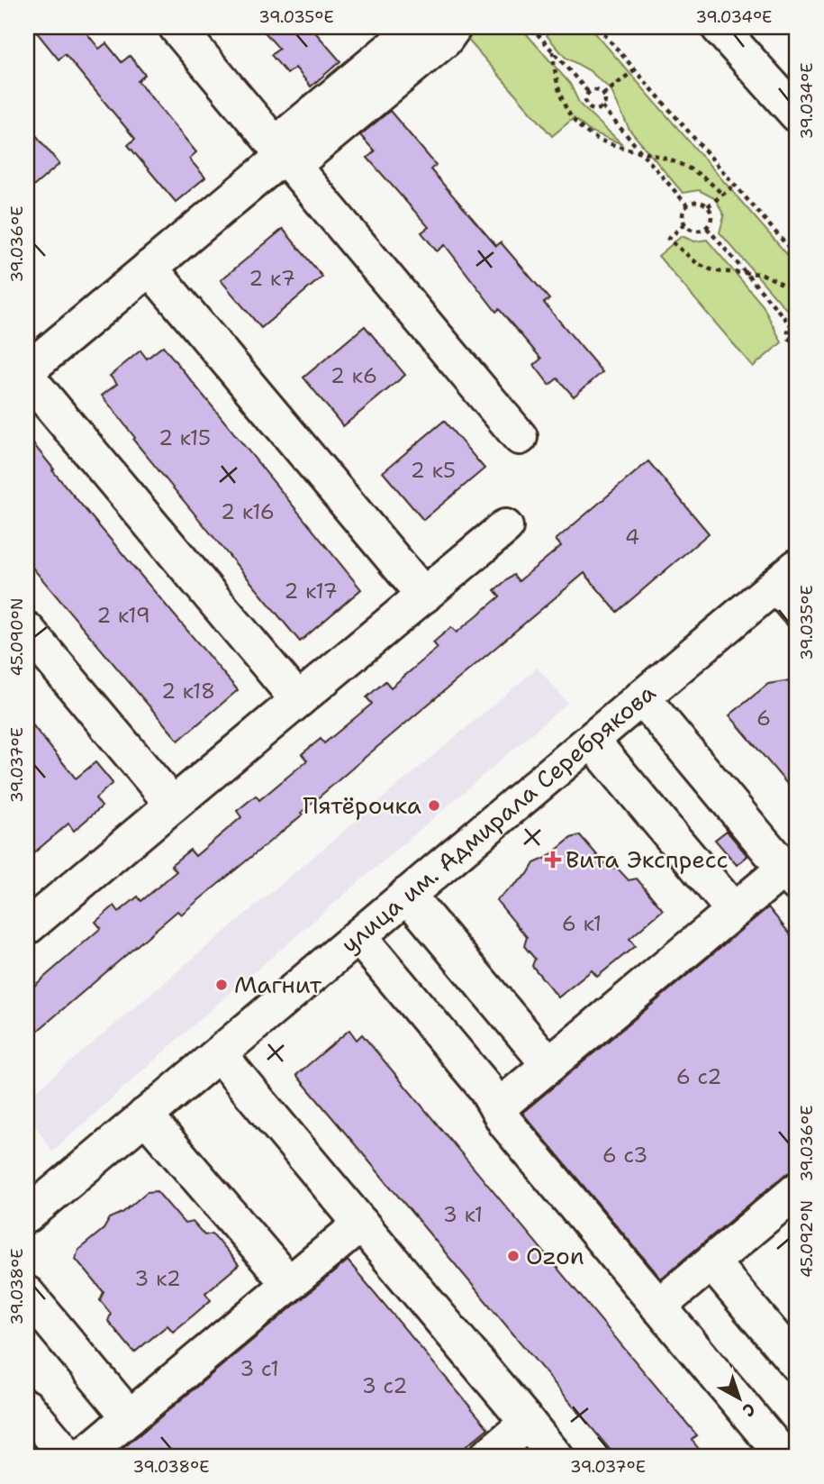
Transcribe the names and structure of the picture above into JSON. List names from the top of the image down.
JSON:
{
  "streets": {
    "street": ["улица им. Адмирала Серебрякова"]
  },
  "places": {
    "other": ["Пятёрочка", "Магнит", "Ozon"],
    "health": ["Вита Экспресс"]
  },
  "house_numbers": [
    "2 к7",
    "2 к6",
    "2 к15",
    "2 к5",
    "2 к16",
    "4",
    "2 к17",
    "2 к19",
    "2 к18",
    "6",
    "6 к1",
    "6 с2",
    "6 с3",
    "3 к1",
    "3 к2",
    "3 с1",
    "3 с2"
  ],
  "north": "bottom right",
  "coordinates": [
    "39.035°E",
    "39.034°E",
    "39.036°E",
    "45.090°N",
    "39.037°E",
    "45.092°N",
    "39.038°E"
  ]
}
